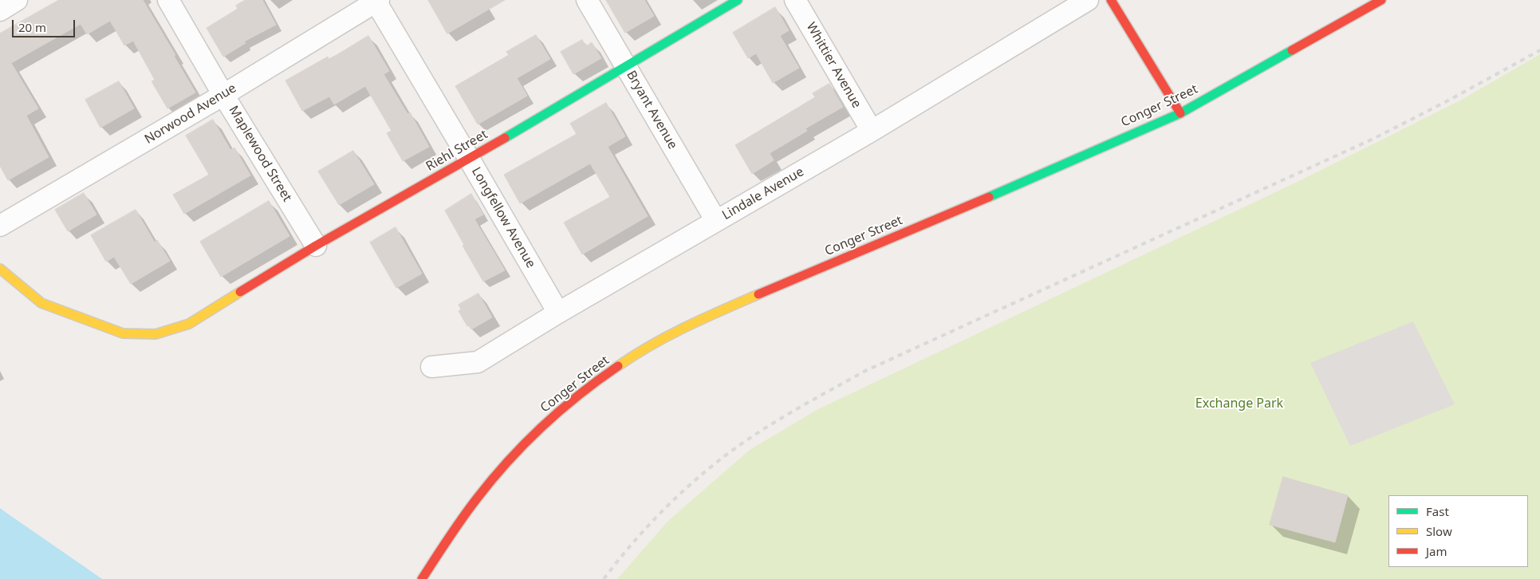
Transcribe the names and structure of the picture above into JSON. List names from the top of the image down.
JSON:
{
  "streets": {
    "main road": ["Conger Street", "Riehl Street"],
    "street": [
      "Whittier Avenue",
      "Bryant Avenue",
      "Norwood Avenue",
      "Maplewood Street",
      "Lindale Avenue",
      "Longfellow Avenue"
    ]
  },
  "crossings": [
    ["Whittier Avenue", "Lindale Avenue"],
    ["Bryant Avenue", "Riehl Street"],
    ["Bryant Avenue", "Lindale Avenue"],
    ["Norwood Avenue", "Maplewood Street"],
    ["Norwood Avenue", "Longfellow Avenue"],
    ["Riehl Street", "Maplewood Street"],
    ["Riehl Street", "Longfellow Avenue"],
    ["Lindale Avenue", "Longfellow Avenue"]
  ],
  "parks": ["Exchange Park"],
  "legend": ["Fast", "Slow", "Jam"],
  "scale_bar": "20 m"
}
